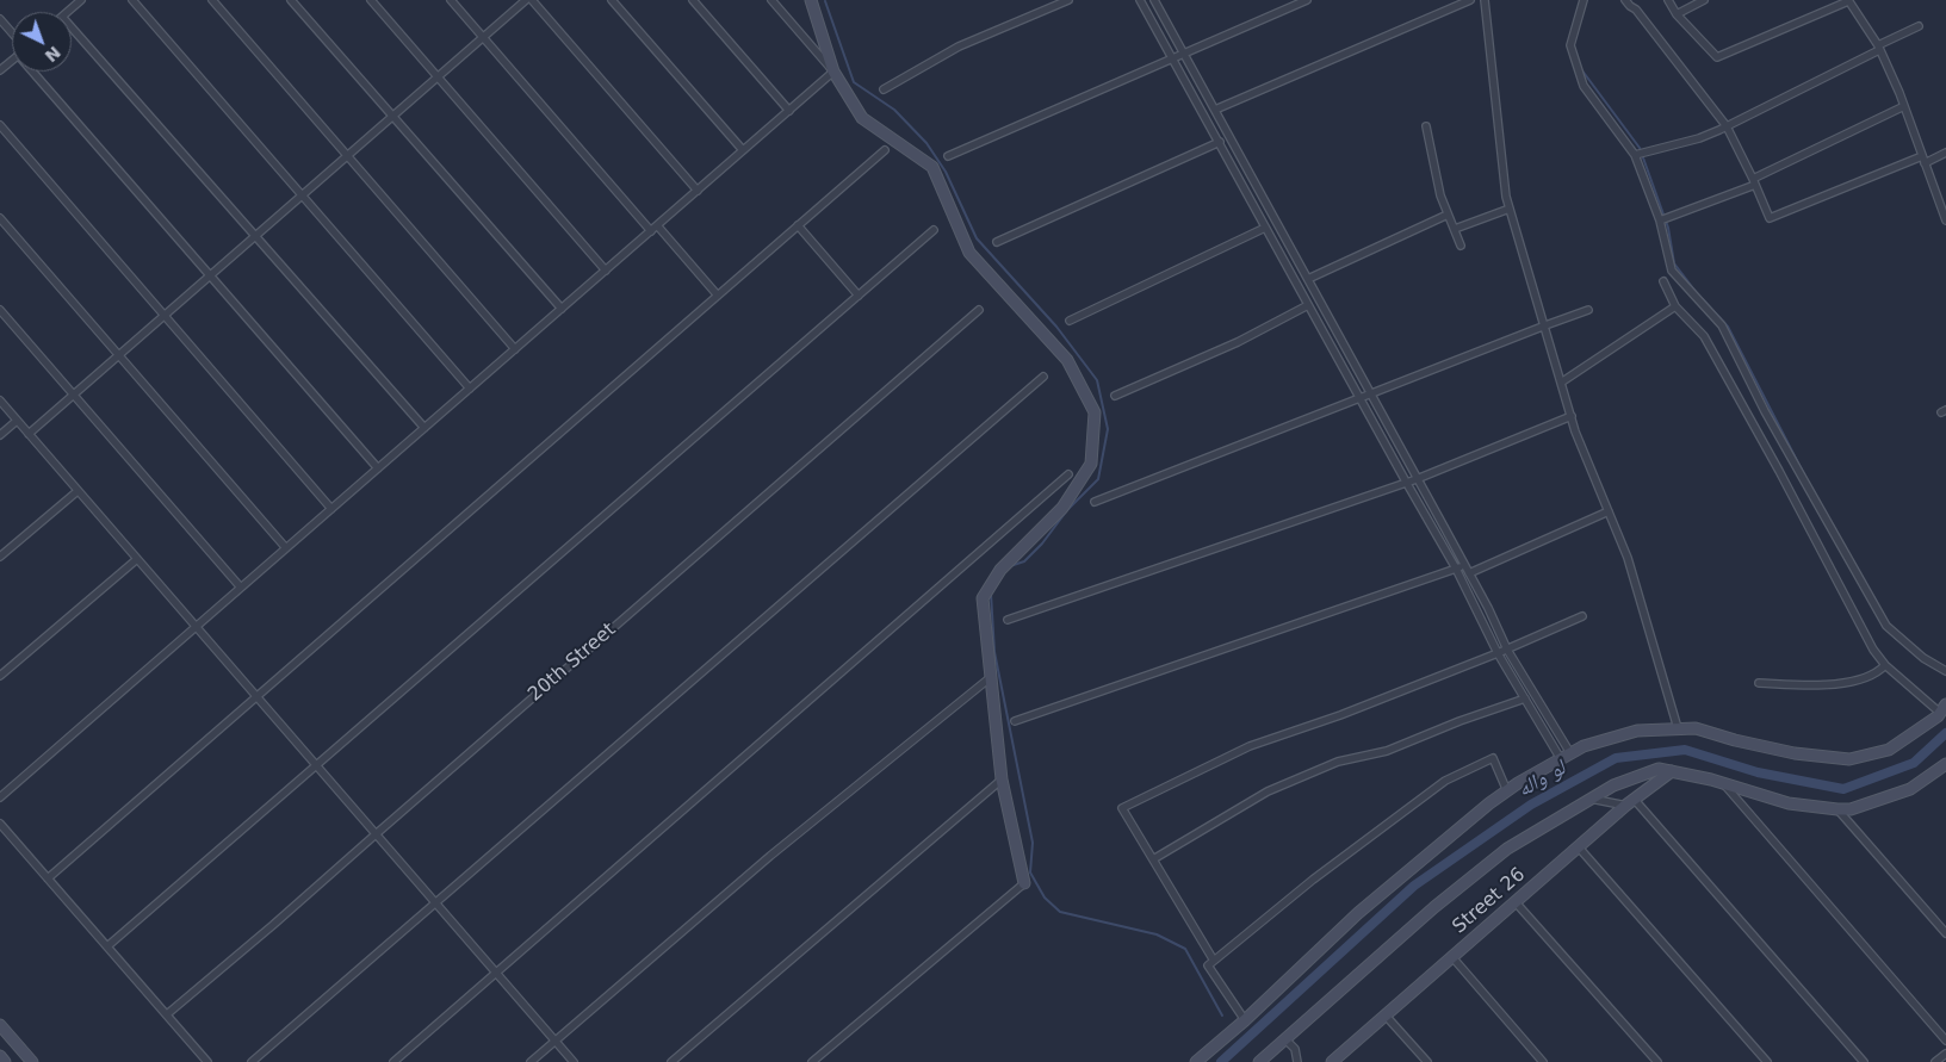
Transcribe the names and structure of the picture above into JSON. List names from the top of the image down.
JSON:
{
  "streets": {
    "street": ["20th Street", "Street 26"]
  },
  "water": ["لو واله"],
  "north": "bottom right"
}
